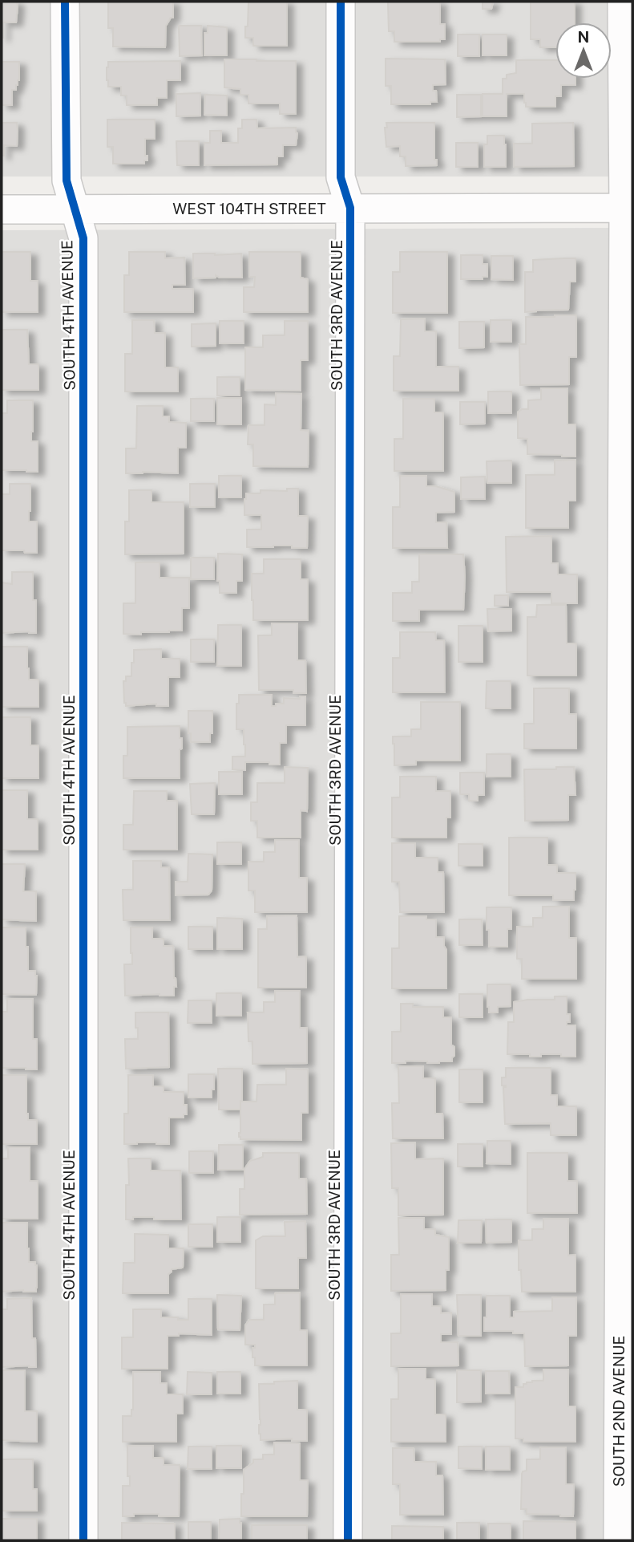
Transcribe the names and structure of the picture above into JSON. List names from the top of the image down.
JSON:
{
  "streets": {
    "street": [
      "WEST 104TH STREET",
      "SOUTH 4TH AVENUE",
      "SOUTH 3RD AVENUE",
      "SOUTH 2ND AVENUE"
    ]
  },
  "crossings": [
    ["WEST 104TH STREET", "SOUTH 4TH AVENUE"],
    ["WEST 104TH STREET", "SOUTH 3RD AVENUE"],
    ["WEST 104TH STREET", "SOUTH 2ND AVENUE"]
  ],
  "north": "top"
}
